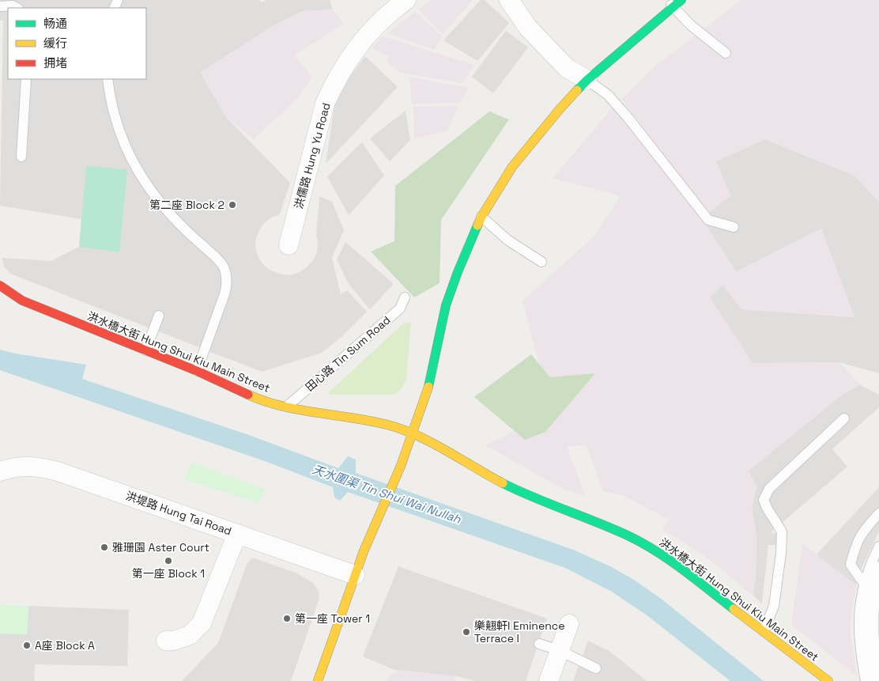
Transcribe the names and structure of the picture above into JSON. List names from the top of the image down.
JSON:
{
  "streets": {
    "street": ["洪儒路 Hung Yu Road", "洪水橋大街 Hung Shui Kiu Main Street", "洪堤路 Hung Tai Road"],
    "lane": ["田心路 Tin Sum Road"]
  },
  "crossings": [
    ["洪水橋大街 Hung Shui Kiu Main Street", "田心路 Tin Sum Road"]
  ],
  "water": ["天水圍渠 Tin Shui Wai Nullah"],
  "places": [
    "第二座 Block 2",
    "雅珊園 Aster Court",
    "第一座 Block 1",
    "第一座 Tower 1",
    "樂翹軒I Eminence Terrace I",
    "A座 Block A"
  ],
  "legend": ["畅通", "缓行", "拥堵"]
}
